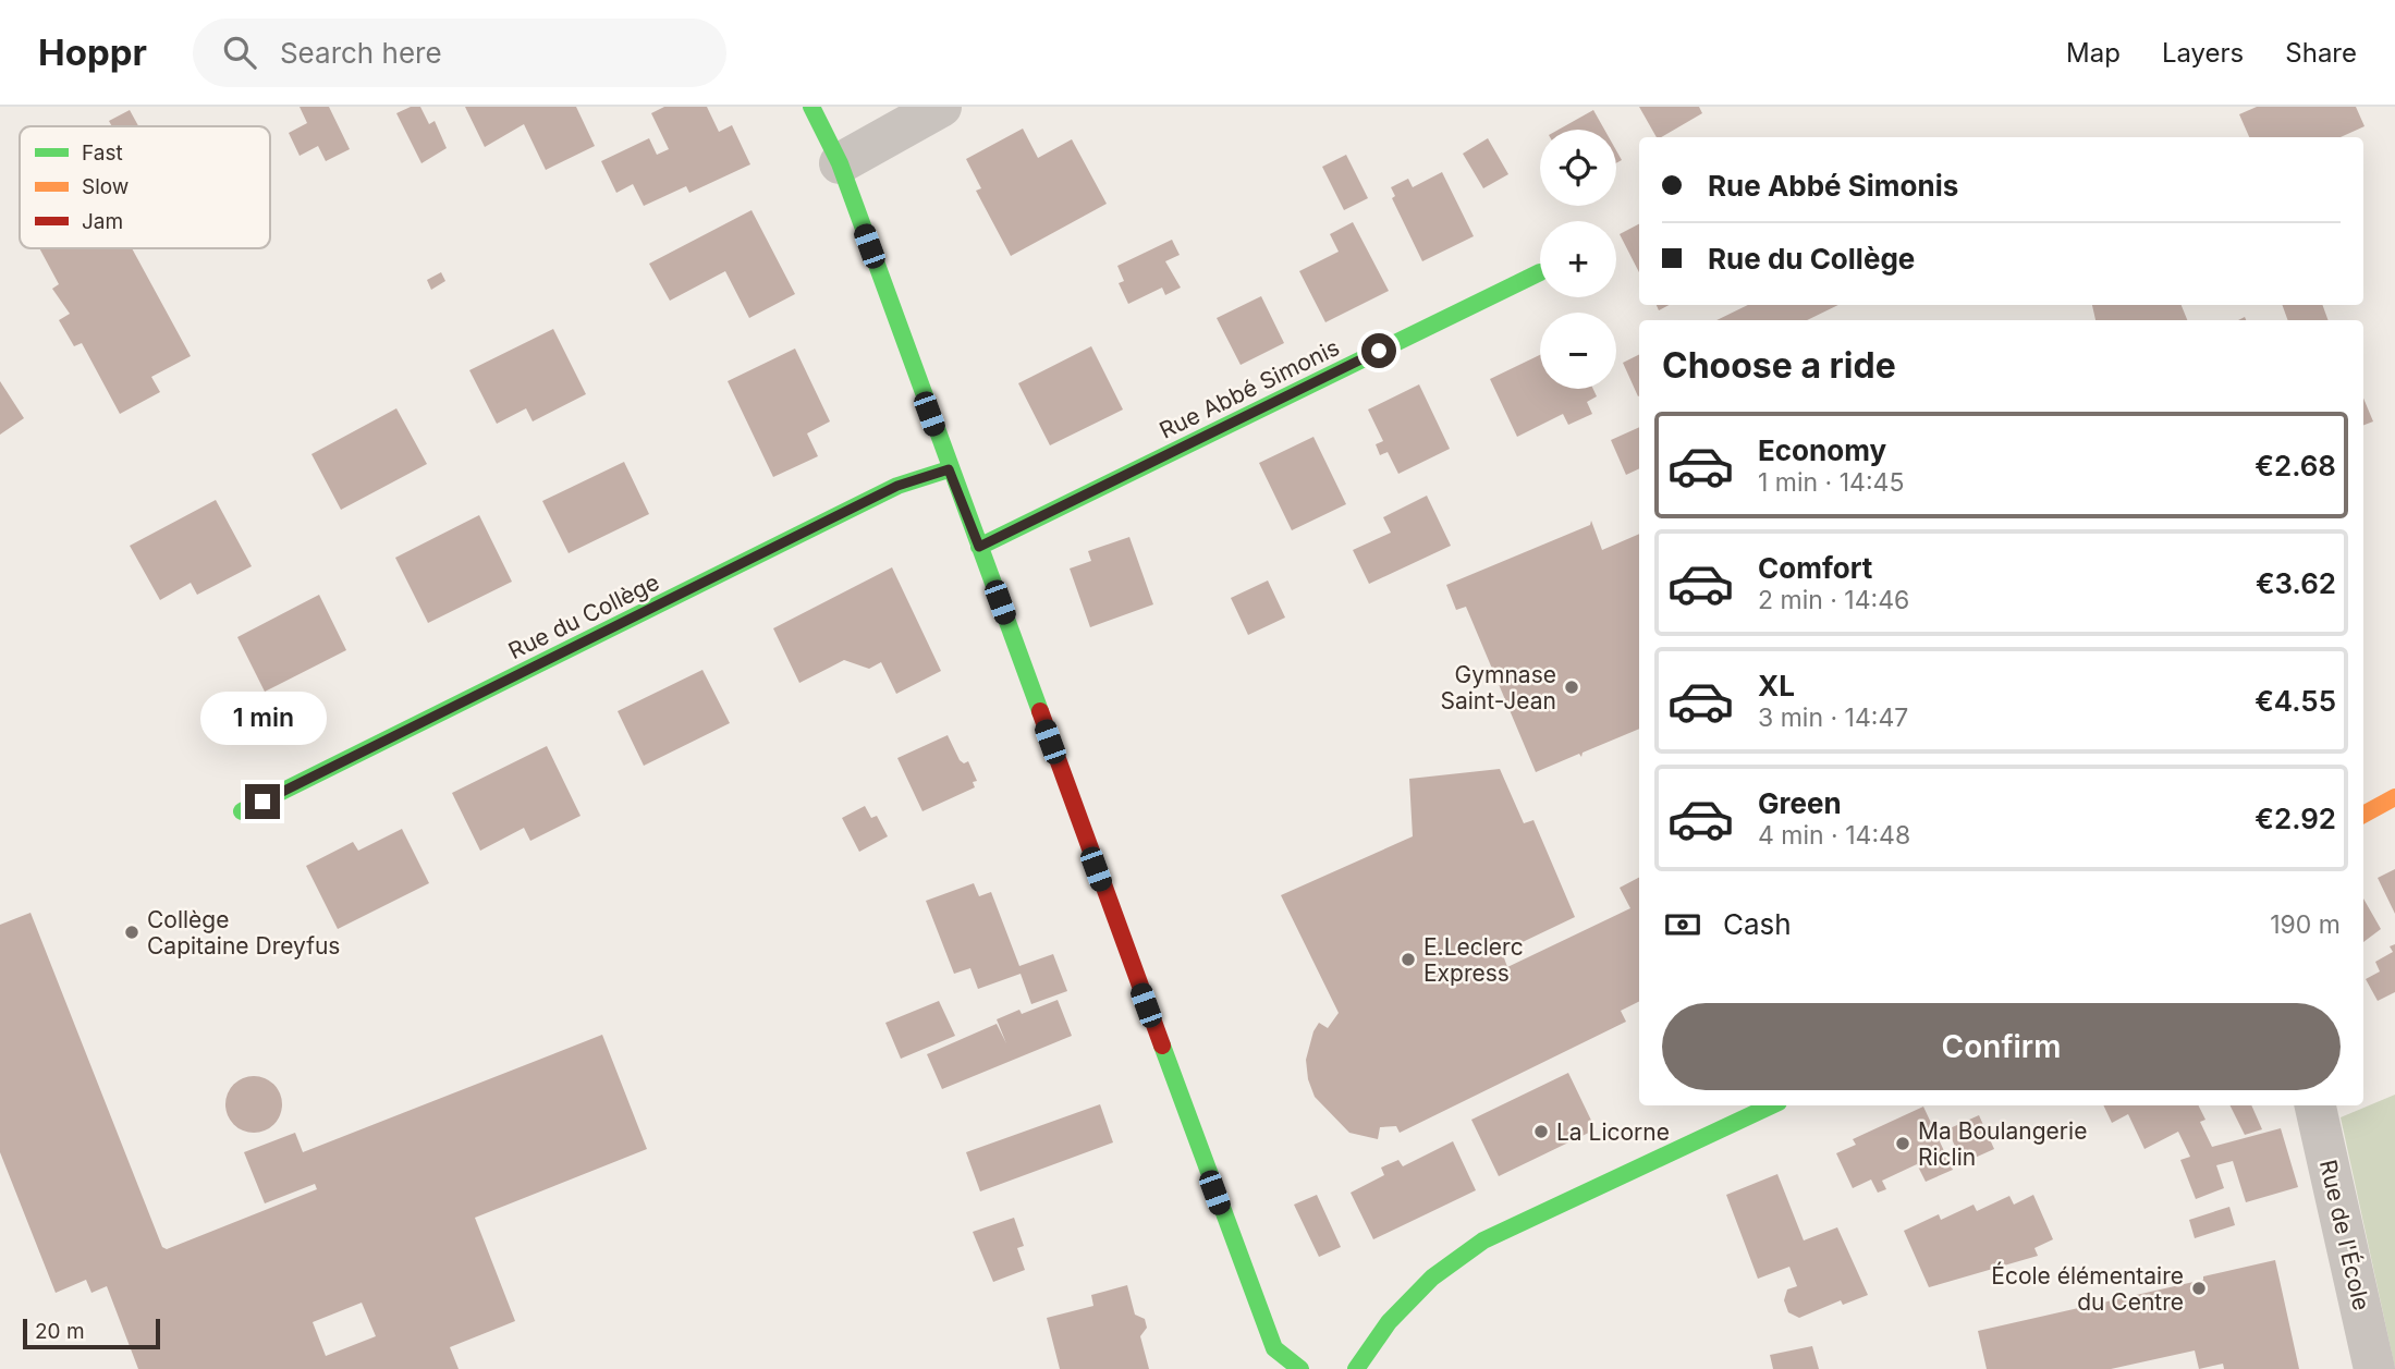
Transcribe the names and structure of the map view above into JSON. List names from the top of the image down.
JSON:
{
  "streets": {
    "street": ["Rue Abbé Simonis", "Rue du Collège", "Rue de l'École"]
  },
  "places": [
    "Gymnase Saint-Jean",
    "Collège Capitaine Dreyfus",
    "E.Leclerc Express",
    "La Licorne",
    "Ma Boulangerie Riclin",
    "École élémentaire du Centre"
  ],
  "legend": ["Fast", "Slow", "Jam"],
  "scale_bar": "20 m",
  "page": {
    "header": "Hoppr",
    "search": "Search here",
    "nav": ["Map", "Layers", "Share"],
    "map_buttons": ["+", "−"],
    "banner": ["Rue Abbé Simonis", "Rue du Collège"],
    "heading": "Choose a ride",
    "list": [
      {
        "name": "Economy",
        "note": "1 min · 14:45",
        "value": "€2.68"
      },
      {
        "name": "Comfort",
        "note": "2 min · 14:46",
        "value": "€3.62"
      },
      {
        "name": "XL",
        "note": "3 min · 14:47",
        "value": "€4.55"
      },
      {
        "name": "Green",
        "note": "4 min · 14:48",
        "value": "€2.92"
      }
    ],
    "bubble": "1 min",
    "pay": ["Cash", "190 m"],
    "buttons": "Confirm",
    "scale": "20 m"
  }
}
